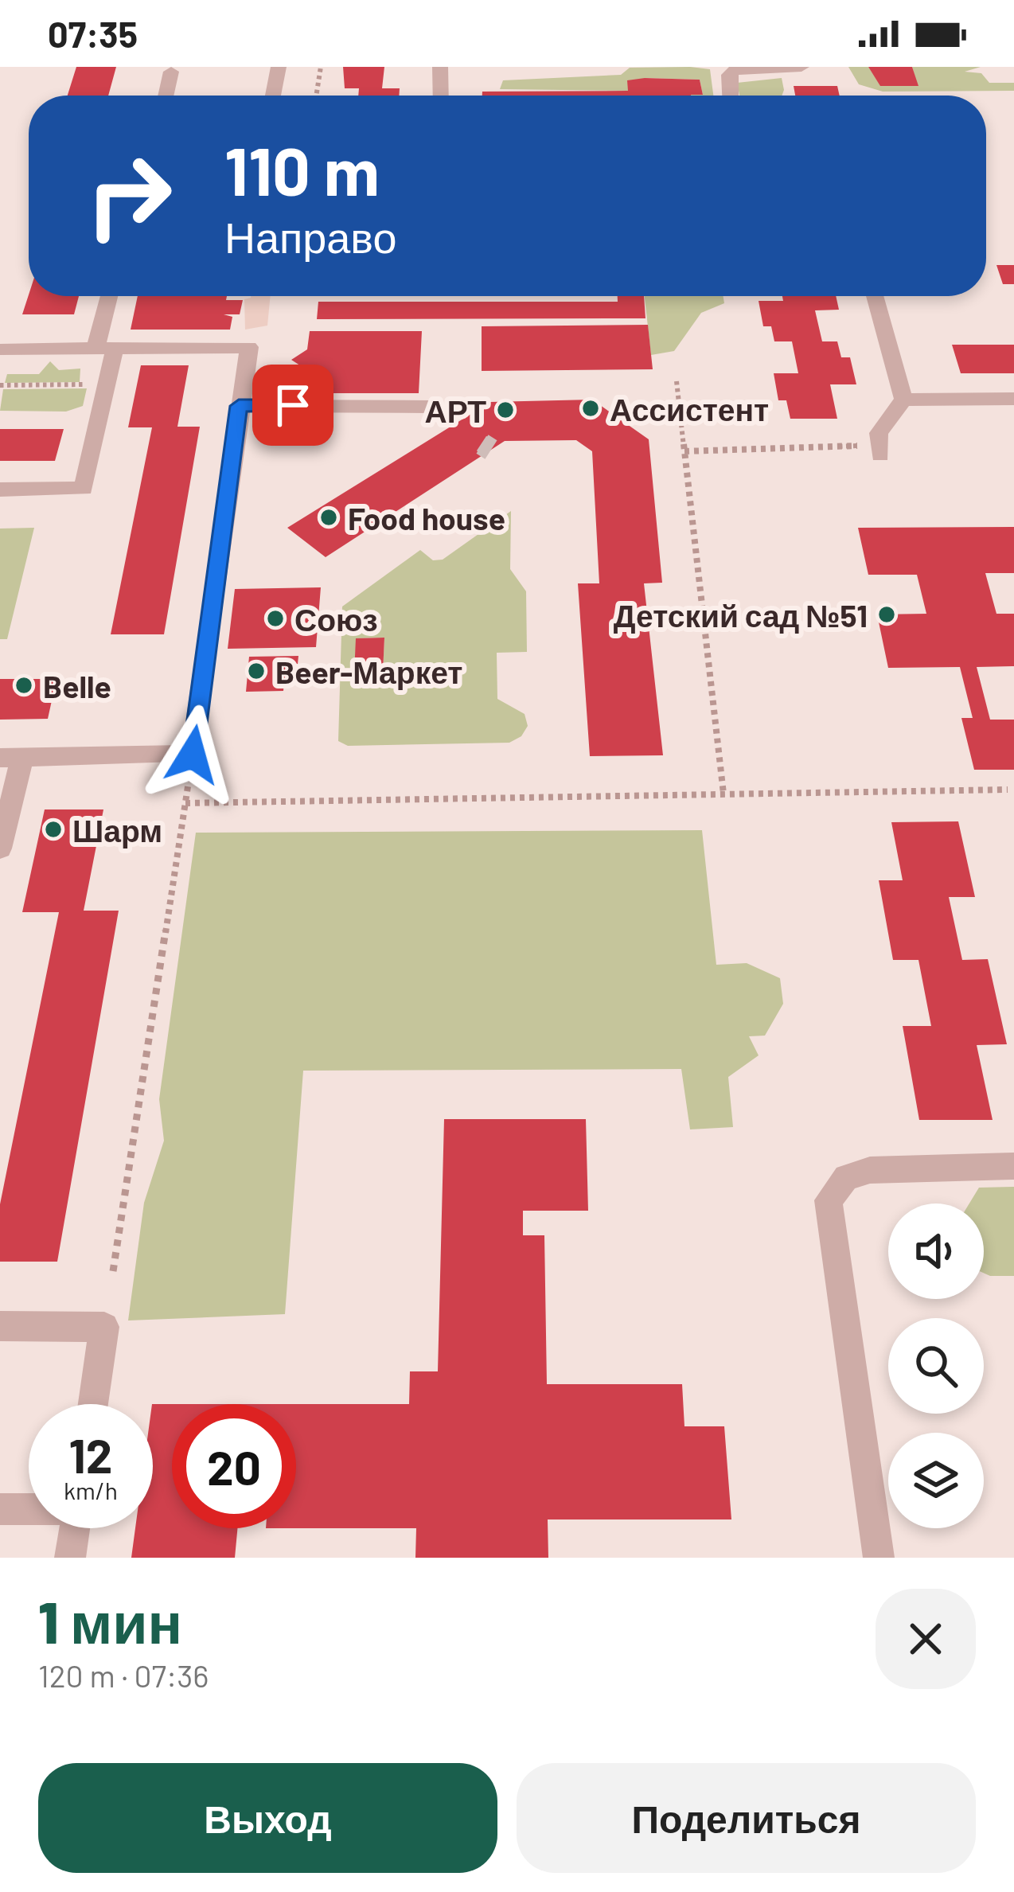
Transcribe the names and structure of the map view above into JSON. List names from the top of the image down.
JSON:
{
  "places": [
    "Ассистент",
    "АРТ",
    "Food house",
    "Детский сад №51",
    "Союз",
    "Beer-Маркет",
    "Belle",
    "Шарм"
  ],
  "page": {
    "status": "07:35",
    "turn": ["110 m", "Направо"],
    "speed": "12 km/h",
    "limit": "20",
    "heading": ["1 мин", "120 m · 07:36"],
    "buttons": ["Выход", "Поделиться"]
  }
}
